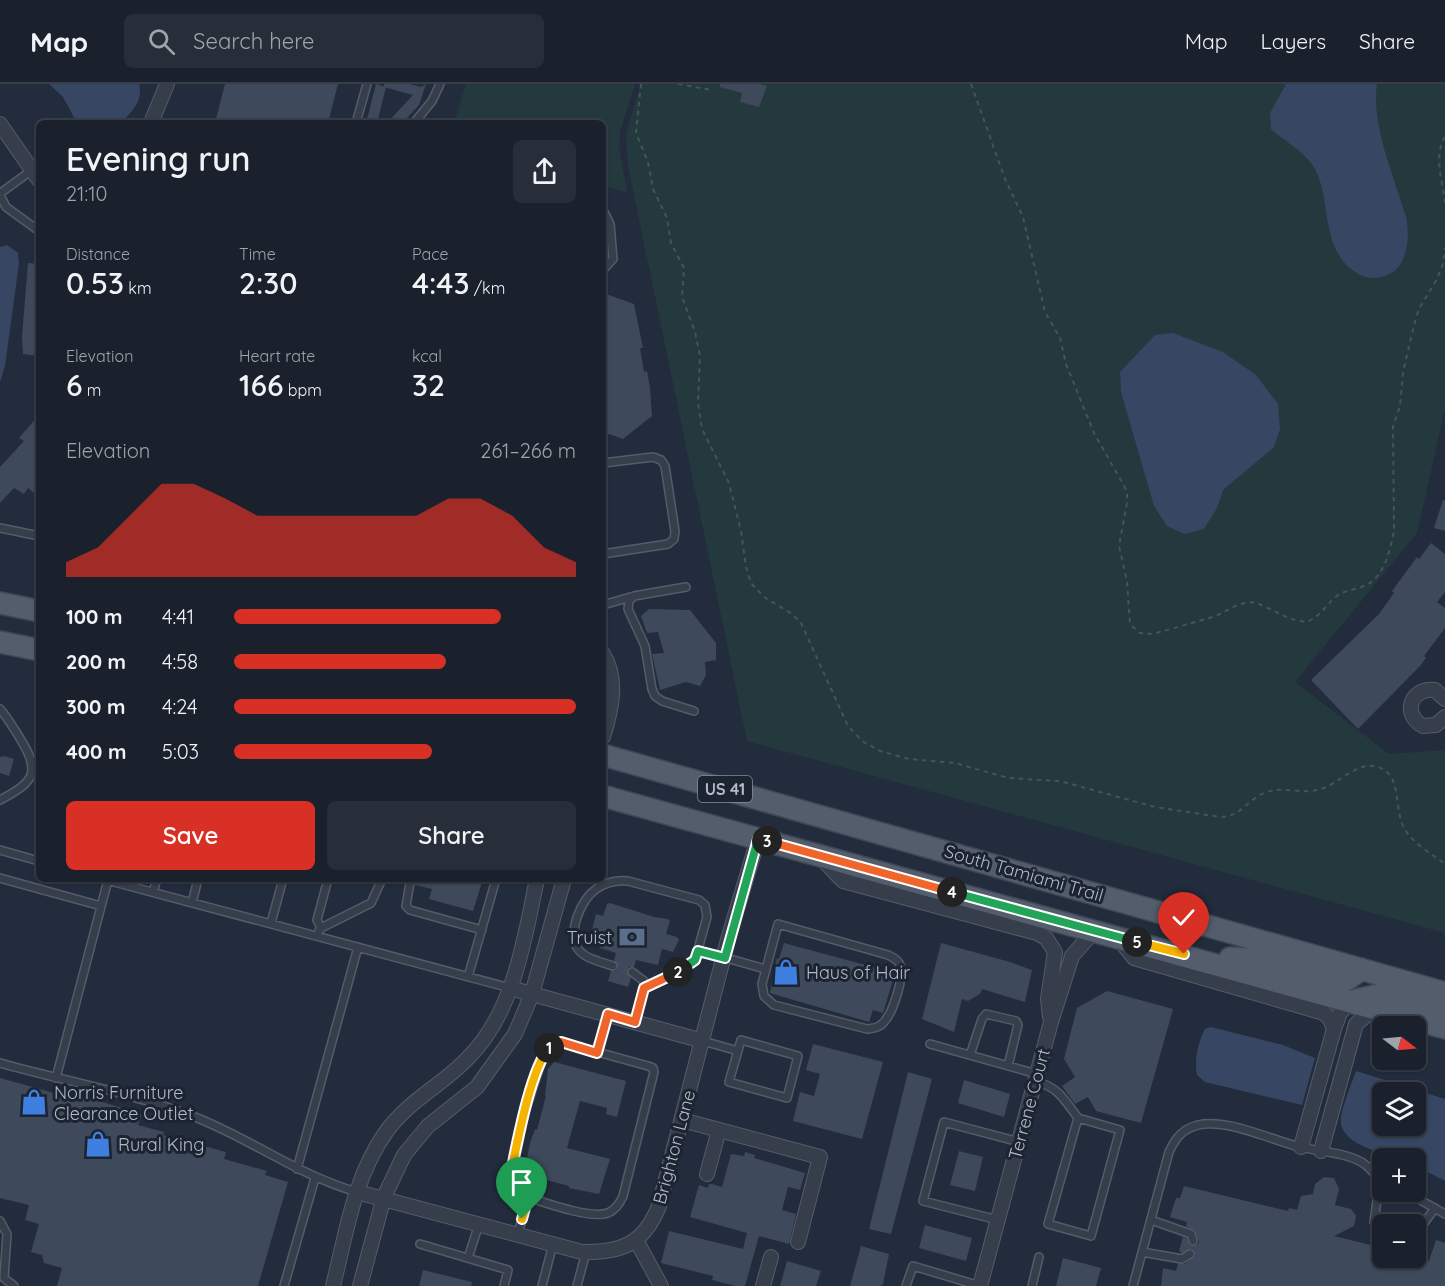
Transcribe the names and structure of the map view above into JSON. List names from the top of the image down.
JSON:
{
  "streets": {
    "main road": ["US 41", "South Tamiami Trail"],
    "street": ["Terrene Court", "Brighton Lane"]
  },
  "crossings": [
    ["South Tamiami Trail", "Terrene Court"],
    ["South Tamiami Trail", "Brighton Lane"]
  ],
  "places": {
    "bank": ["Truist"],
    "shop": ["Haus of Hair", "Norris Furniture Clearance Outlet", "Rural King"]
  },
  "north": "right",
  "page": {
    "header": "Map",
    "search": "Search here",
    "nav": ["Map", "Layers", "Share"],
    "heading": ["Evening run", "21:10"],
    "stats": [
      ["Distance", "0.53 km"],
      ["Time", "2:30"],
      ["Pace", "4:43 /km"],
      ["Elevation", "6 m"],
      ["Heart rate", "166 bpm"],
      ["kcal", "32"]
    ],
    "chart": ["Elevation", "261–266 m"],
    "list": [
      {
        "name": "100 m",
        "note": "4:41"
      },
      {
        "name": "200 m",
        "note": "4:58"
      },
      {
        "name": "300 m",
        "note": "4:24"
      },
      {
        "name": "400 m",
        "note": "5:03"
      }
    ],
    "buttons": ["Save", "Share"],
    "pins": [
      "3",
      "4",
      "5",
      "2",
      "1"
    ],
    "map_buttons": ["+", "−"]
  }
}
